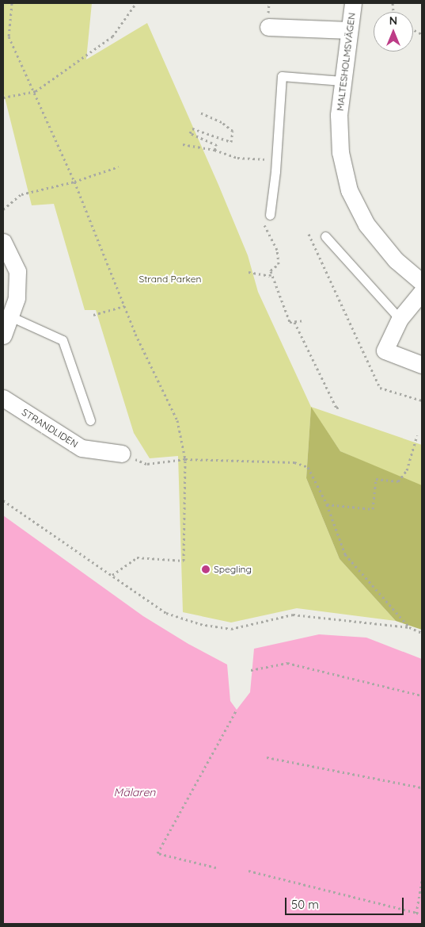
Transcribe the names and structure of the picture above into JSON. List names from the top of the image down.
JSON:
{
  "streets": {
    "street": ["MALTESHOLMSVÄGEN", "STRANDLIDEN"]
  },
  "water": ["Mälaren"],
  "parks": ["Strand Parken"],
  "places": ["Spegling"],
  "scale_bar": "50 m",
  "north": "top"
}
